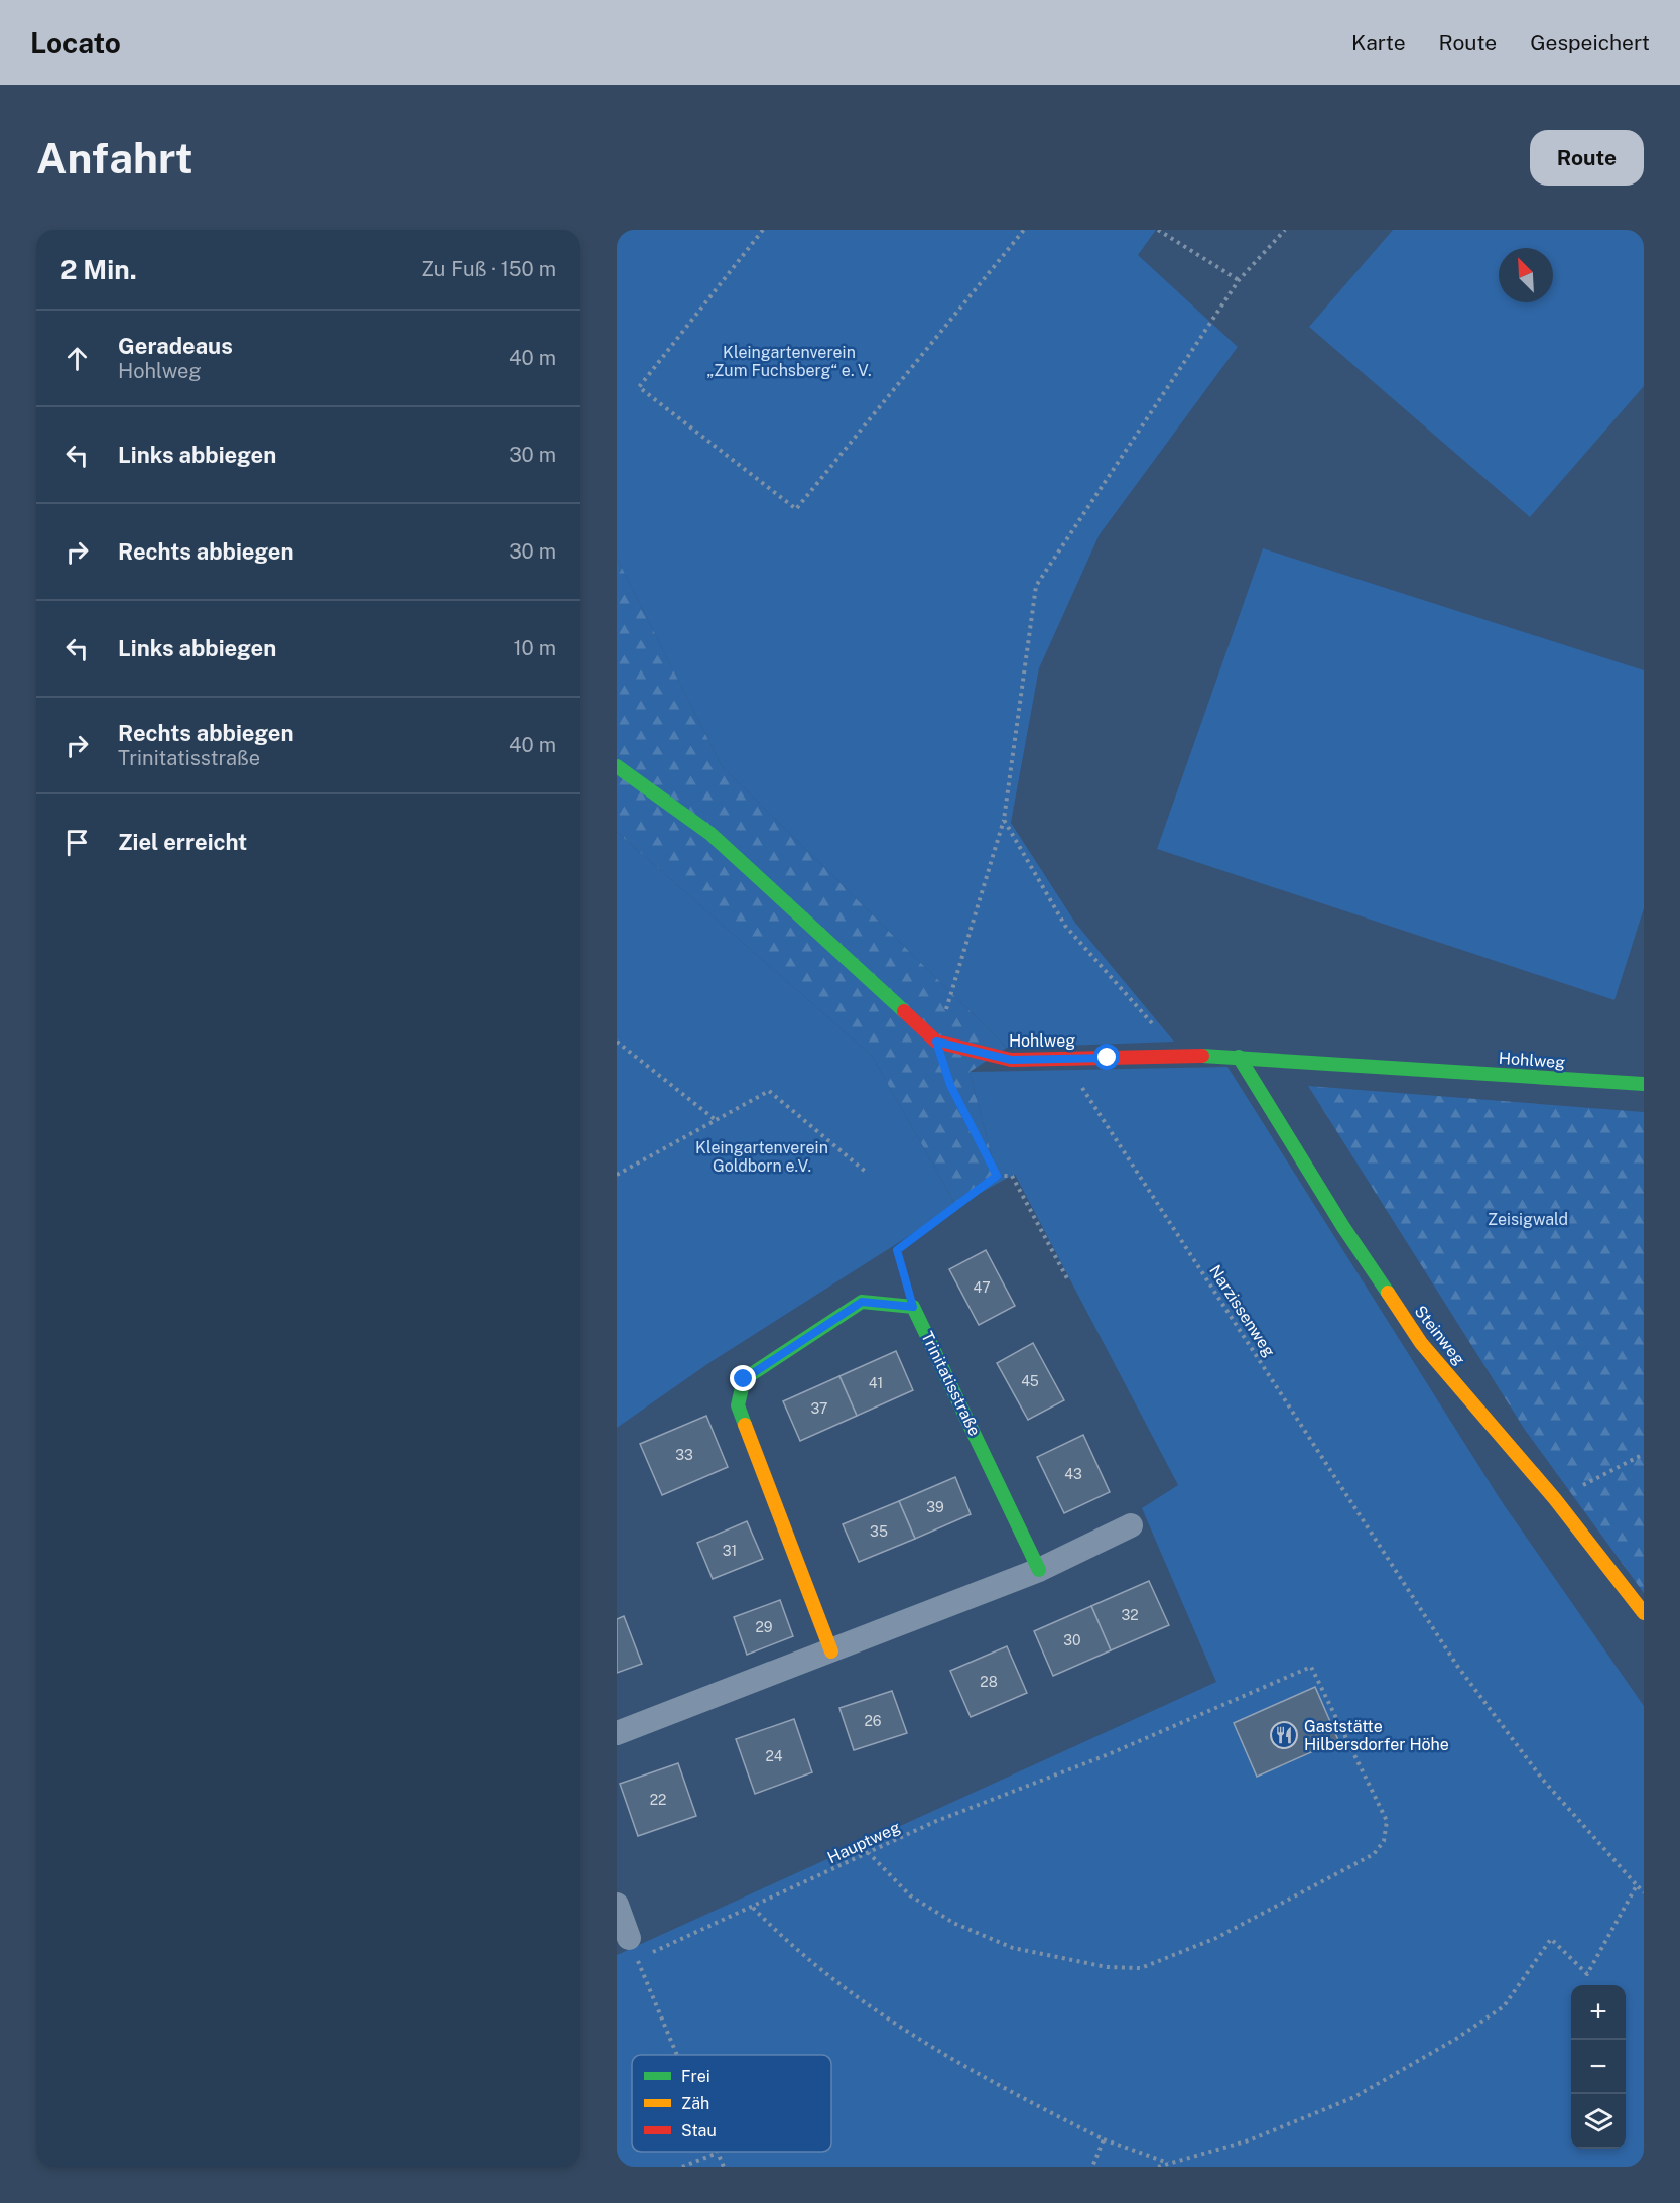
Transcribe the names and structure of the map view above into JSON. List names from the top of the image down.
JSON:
{
  "streets": {
    "street": ["Hohlweg", "Steinweg", "Trinitatisstraße"],
    "path": ["Narzissenweg", "Hauptweg"]
  },
  "crossings": [
    ["Hohlweg", "Narzissenweg"],
    ["Hohlweg", "Steinweg"]
  ],
  "parks": ["Kleingartenverein „Zum Fuchsberg“ e. V.", "Kleingartenverein Goldborn e.V.", "Zeisigwald"],
  "places": {
    "restaurant": ["Gaststätte Hilbersdorfer Höhe"]
  },
  "house_numbers": [
    "47",
    "45",
    "41",
    "37",
    "33",
    "43",
    "39",
    "35",
    "31",
    "32",
    "29",
    "30",
    "28",
    "26",
    "24",
    "22"
  ],
  "legend": ["Frei", "Zäh", "Stau"],
  "north": "top left",
  "page": {
    "header": "Locato",
    "nav": ["Karte", "Route", "Gespeichert"],
    "buttons": "Route",
    "title": "Anfahrt",
    "heading": ["2 Min.", "Zu Fuß · 150 m"],
    "list": [
      ["Geradeaus", "Hohlweg", "40 m"],
      ["Links abbiegen", "30 m"],
      ["Rechts abbiegen", "30 m"],
      ["Links abbiegen", "10 m"],
      ["Rechts abbiegen", "Trinitatisstraße", "40 m"],
      "Ziel erreicht"
    ],
    "map_buttons": ["+", "−"]
  }
}
